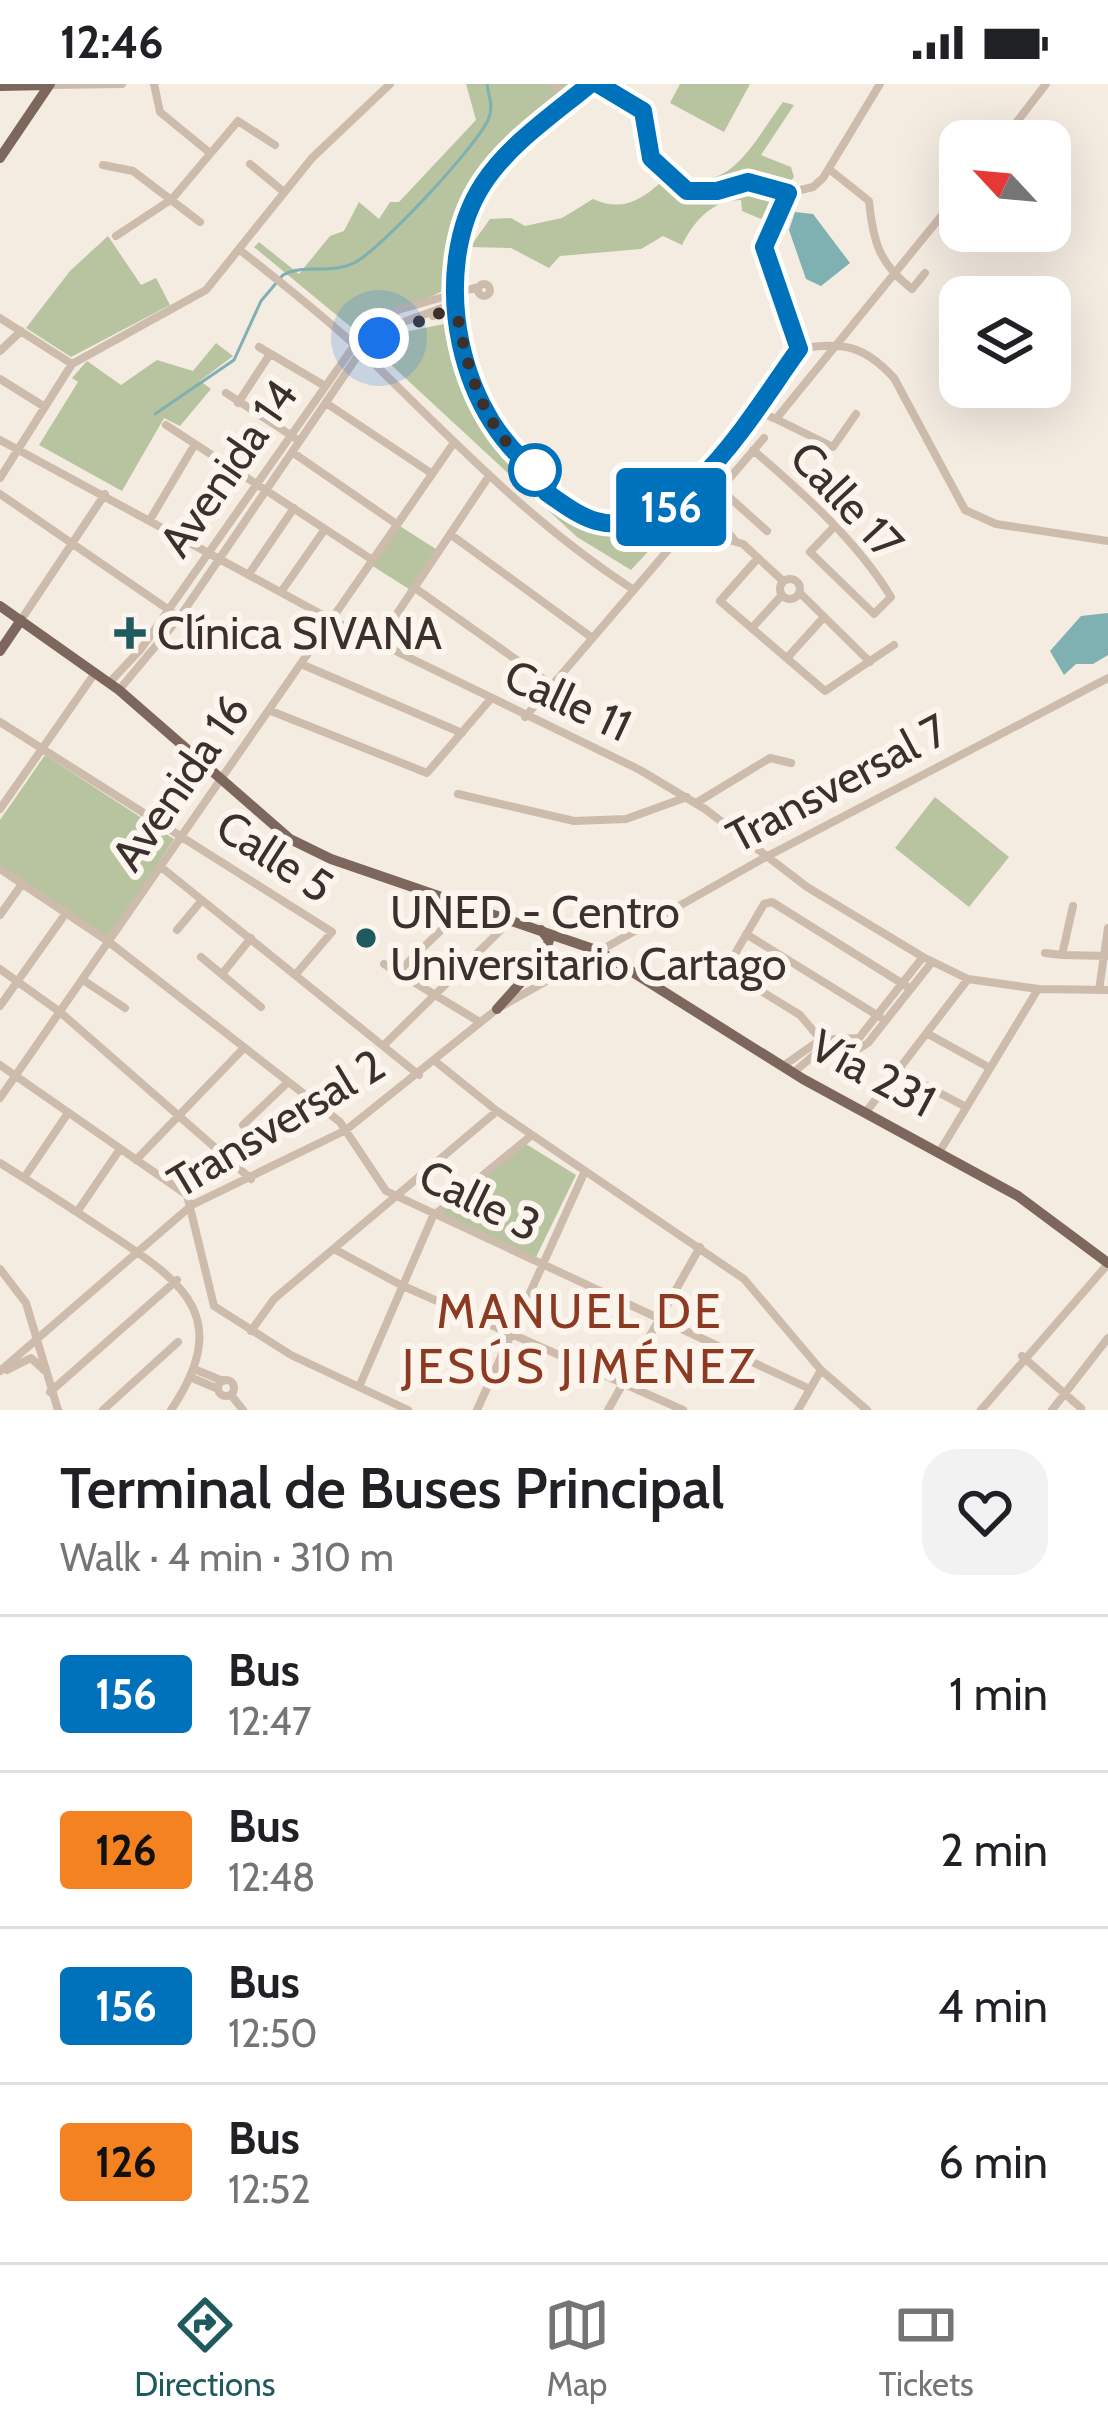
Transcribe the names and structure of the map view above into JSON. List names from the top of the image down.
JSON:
{
  "streets": {
    "main road": ["Vía 231"],
    "street": [
      "Avenida 14",
      "Calle 17",
      "Calle 11",
      "Avenida 16",
      "Transversal 7",
      "Calle 5",
      "Transversal 2",
      "Calle 3"
    ]
  },
  "crossings": [
    ["Avenida 14", "Calle 11"],
    ["Avenida 14", "Vía 231"],
    ["Calle 11", "Avenida 16"],
    ["Calle 11", "Transversal 7"],
    ["Avenida 16", "Calle 5"],
    ["Avenida 16", "Vía 231"],
    ["Avenida 16", "Calle 3"],
    ["Transversal 7", "Vía 231"],
    ["Transversal 7", "Transversal 2"],
    ["Vía 231", "Transversal 2"],
    ["Transversal 2", "Calle 3"]
  ],
  "districts": ["MANUEL DE JESÚS JIMÉNEZ"],
  "places": {
    "health": ["Clínica SIVANA"],
    "other": ["UNED - Centro Universitario Cartago"]
  },
  "lines": ["bus line 156"],
  "north": "top left",
  "page": {
    "status": "12:46",
    "on_map": "156",
    "heading": ["Terminal de Buses Principal", "Walk · 4 min · 310 m"],
    "list": [
      {
        "mark": "156",
        "name": "Bus",
        "note": "12:47",
        "value": "1 min"
      },
      {
        "mark": "126",
        "name": "Bus",
        "note": "12:48",
        "value": "2 min"
      },
      {
        "mark": "156",
        "name": "Bus",
        "note": "12:50",
        "value": "4 min"
      },
      {
        "mark": "126",
        "name": "Bus",
        "note": "12:52",
        "value": "6 min"
      }
    ],
    "tabs": ["Directions", "Map", "Tickets"]
  }
}
